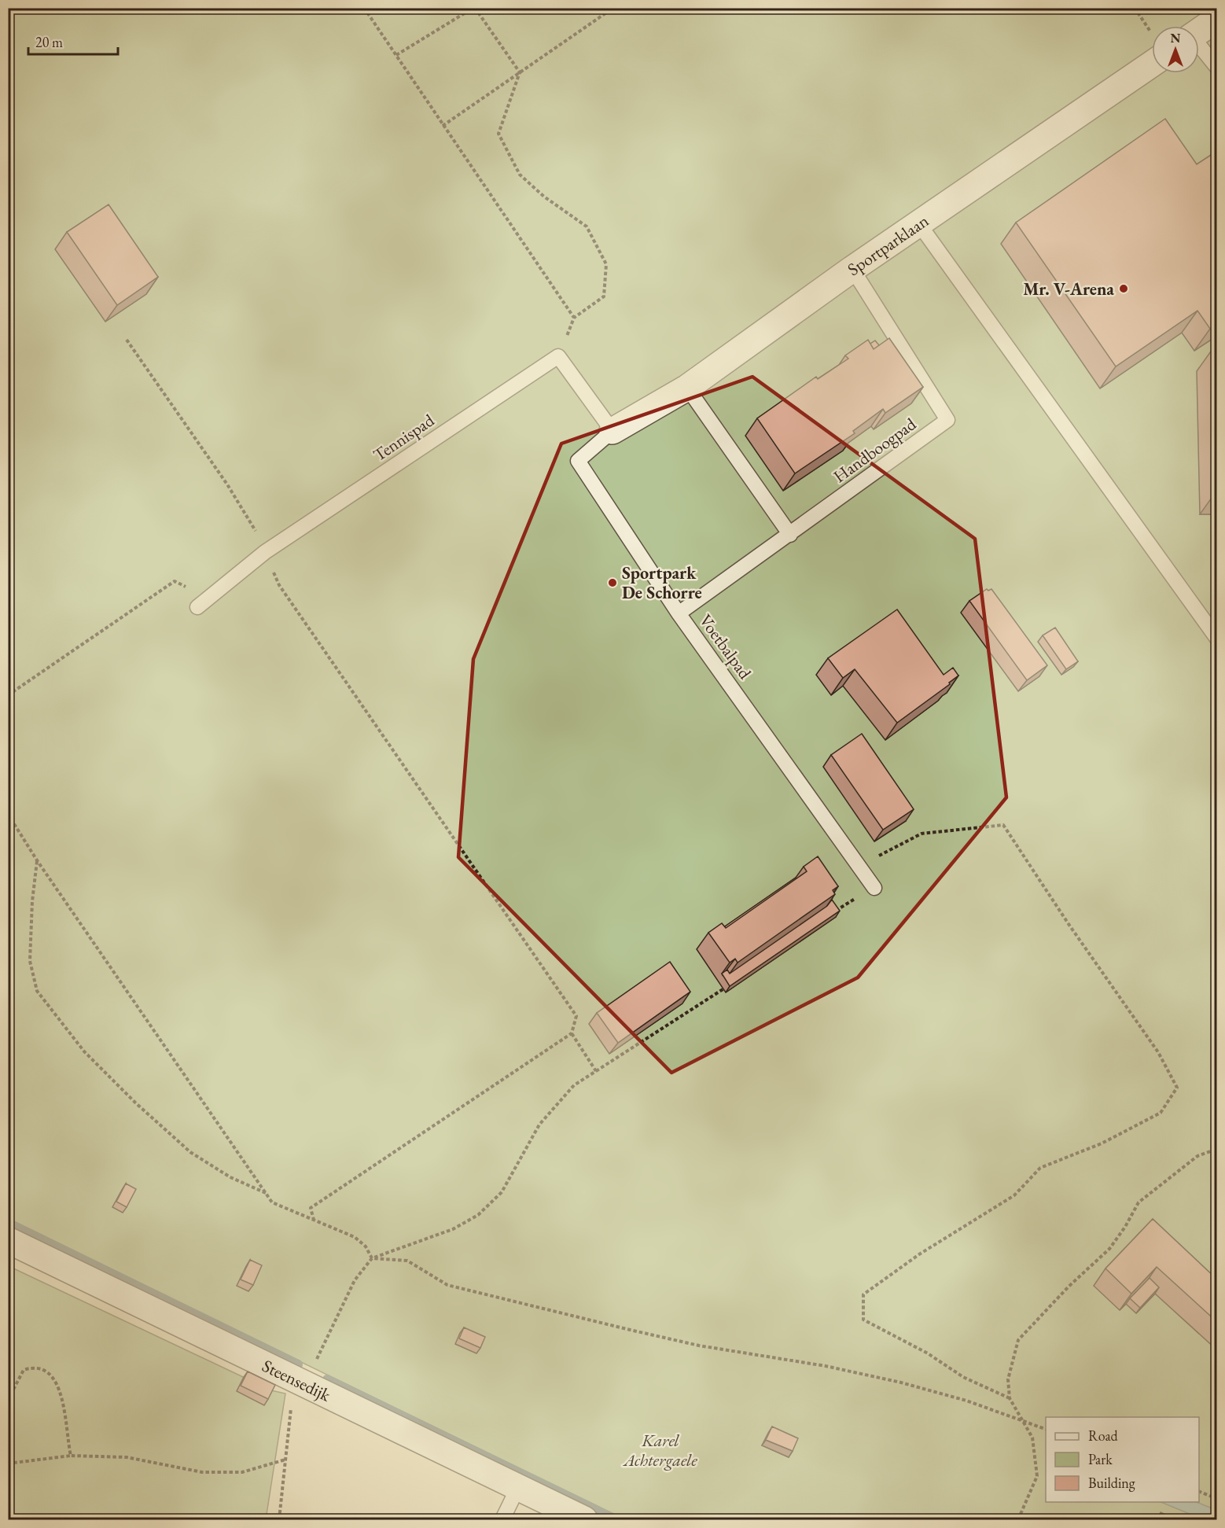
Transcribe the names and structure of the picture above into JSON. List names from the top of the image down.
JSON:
{
  "streets": {
    "street": ["Sportparklaan", "Steensedijk"],
    "lane": ["Tennispad", "Handboogpad", "Voetbalpad"]
  },
  "crossings": [
    ["Sportparklaan", "Handboogpad"],
    ["Sportparklaan", "Voetbalpad"],
    ["Handboogpad", "Voetbalpad"]
  ],
  "parks": ["Karel Achtergaele"],
  "places": ["Mr. V-Arena", "Sportpark De Schorre"],
  "legend": ["Road", "Park", "Building"],
  "scale_bar": "20 m",
  "north": "top"
}
